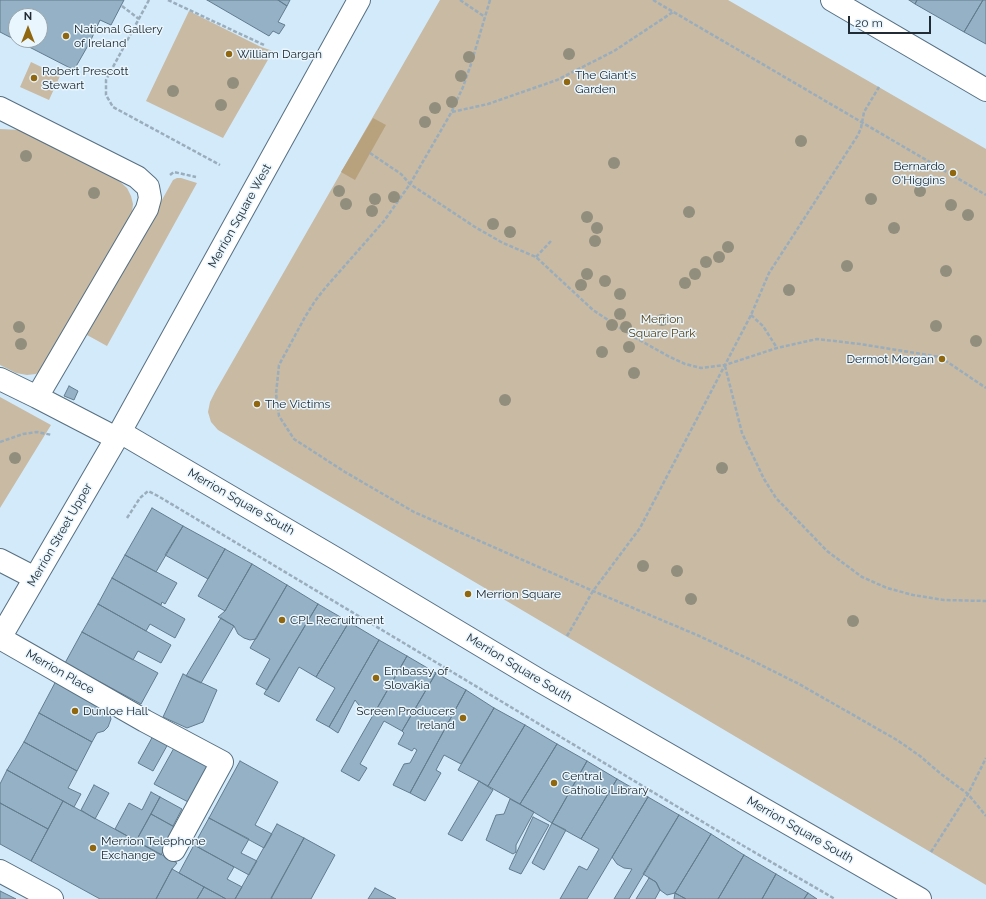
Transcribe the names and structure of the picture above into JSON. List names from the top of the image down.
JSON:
{
  "streets": {
    "street": [
      "Merrion Square West",
      "Merrion Square South",
      "Merrion Street Upper",
      "Merrion Place"
    ]
  },
  "crossings": [
    ["Merrion Square West", "Merrion Square South"],
    ["Merrion Square West", "Merrion Street Upper"],
    ["Merrion Square South", "Merrion Street Upper"],
    ["Merrion Street Upper", "Merrion Place"]
  ],
  "parks": ["Merrion Square Park"],
  "places": [
    "National Gallery of Ireland",
    "William Dargan",
    "Robert Prescott Stewart",
    "The Giant's Garden",
    "Bernardo O'Higgins",
    "Dermot Morgan",
    "The Victims",
    "Merrion Square",
    "CPL Recruitment",
    "Embassy of Slovakia",
    "Dunloe Hall",
    "Screen Producers Ireland",
    "Central Catholic Library",
    "Merrion Telephone Exchange"
  ],
  "scale_bar": "20 m",
  "north": "top"
}
